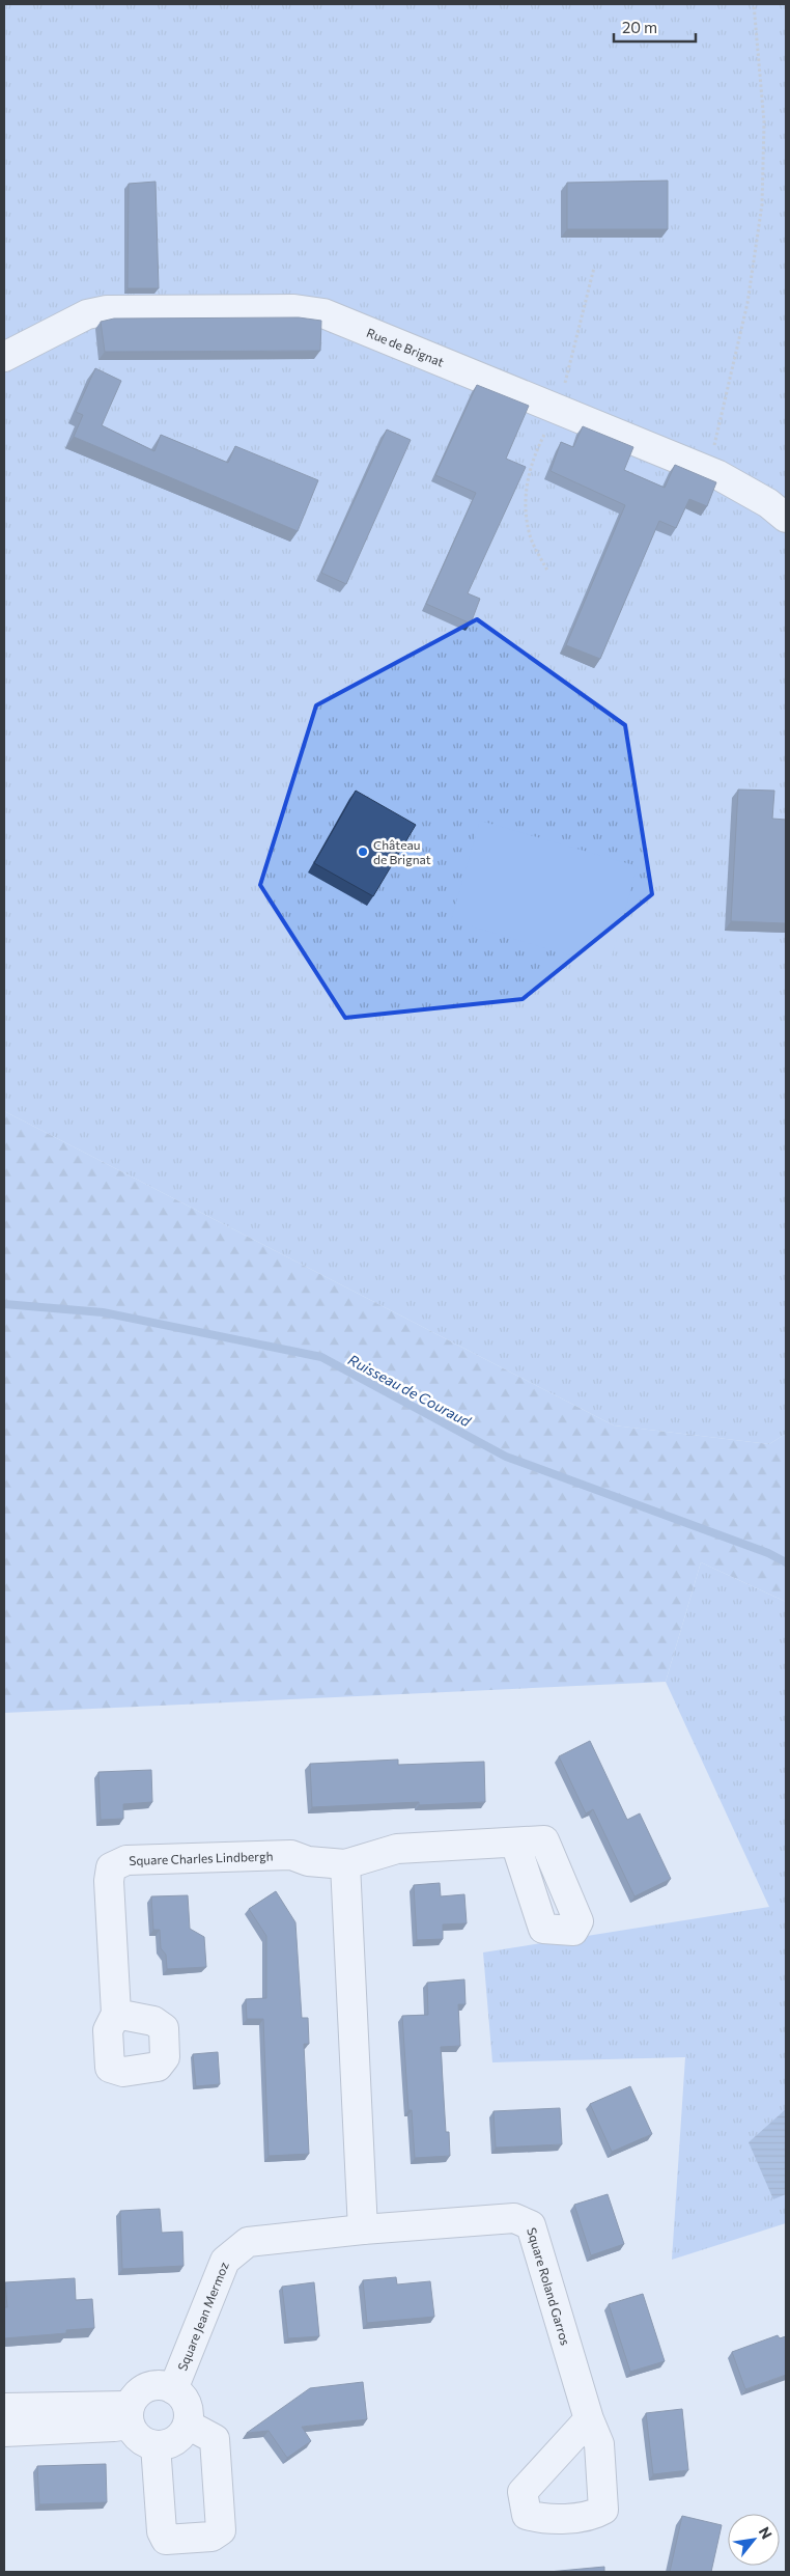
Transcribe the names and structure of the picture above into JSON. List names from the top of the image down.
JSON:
{
  "streets": {
    "street": [
      "Rue de Brignat",
      "Square Charles Lindbergh",
      "Square Roland Garros",
      "Square Jean Mermoz"
    ]
  },
  "crossings": [
    ["Square Roland Garros", "Square Jean Mermoz"]
  ],
  "water": ["Ruisseau de Couraud"],
  "places": ["Château de Brignat"],
  "scale_bar": "20 m",
  "north": "top right"
}
